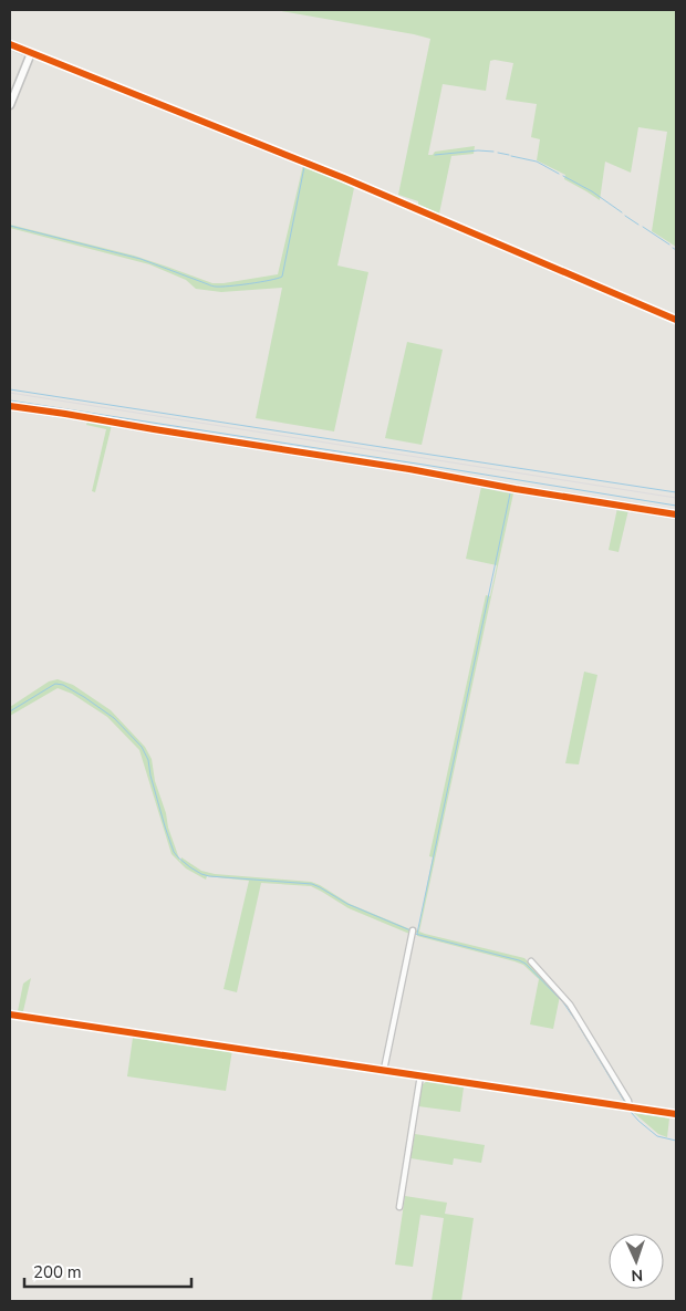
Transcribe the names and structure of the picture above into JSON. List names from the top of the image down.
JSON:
{
  "scale_bar": "200 m",
  "north": "bottom"
}
